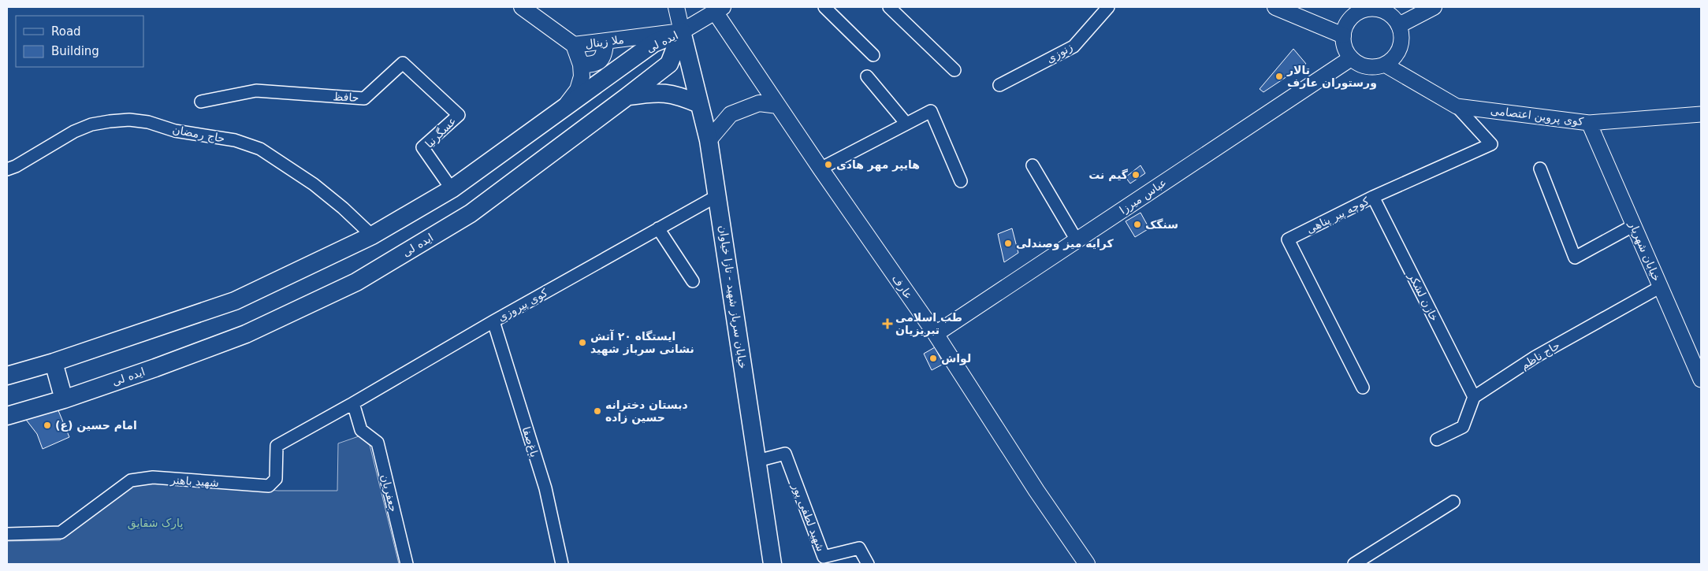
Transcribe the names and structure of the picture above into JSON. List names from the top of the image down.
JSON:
{
  "streets": {
    "main road": [
      "ملا زینال",
      "ایده لى",
      "عباس میرزا",
      "عارف",
      "خیابان سرباز شهید - تازا خیاوان"
    ],
    "street": [
      "زنوزی",
      "حافظ",
      "کوی پروین اعتصامی",
      "عسگرنیا",
      "حاج رمضان",
      "کوچه پیر پناهی",
      "خیابان شهریار",
      "خازن لشکر",
      "کوی پیروزی",
      "حاج ناظم",
      "باغ‌صفا",
      "شهید باهنر",
      "جعفریان",
      "شهید لطفی پور"
    ]
  },
  "crossings": [
    ["ملا زینال", "ایده لى"],
    ["ملا زینال", "خیابان سرباز شهید - تازا خیاوان"],
    ["ایده لى", "عسگرنیا"],
    ["ایده لى", "حاج رمضان"],
    ["ایده لى", "خیابان سرباز شهید - تازا خیاوان"],
    ["حافظ", "عسگرنیا"],
    ["کوی پروین اعتصامی", "عباس میرزا"],
    ["کوی پروین اعتصامی", "کوچه پیر پناهی"],
    ["کوی پروین اعتصامی", "خیابان شهریار"],
    ["عباس میرزا", "عارف"],
    ["کوچه پیر پناهی", "خازن لشکر"],
    ["خیابان شهریار", "حاج ناظم"],
    ["خیابان سرباز شهید - تازا خیاوان", "کوی پیروزی"],
    ["خیابان سرباز شهید - تازا خیاوان", "شهید لطفی پور"],
    ["خازن لشکر", "حاج ناظم"],
    ["کوی پیروزی", "باغ‌صفا"],
    ["کوی پیروزی", "شهید باهنر"],
    ["کوی پیروزی", "جعفریان"],
    ["شهید باهنر", "جعفریان"]
  ],
  "parks": ["پارک شقایق"],
  "places": {
    "other": [
      "تالار ورستوران عارف",
      "هایپر مهر هادی",
      "گیم نت",
      "سنگک",
      "کرایه میز وصندلی",
      "ایستگاه ۲۰ آتش نشانی سرباز شهید",
      "لواش",
      "دبستان دخترانه حسین زاده",
      "امام حسین (ع)"
    ],
    "health": ["طب اسلامی تبریزیان"]
  },
  "legend": ["Road", "Building"]
}
